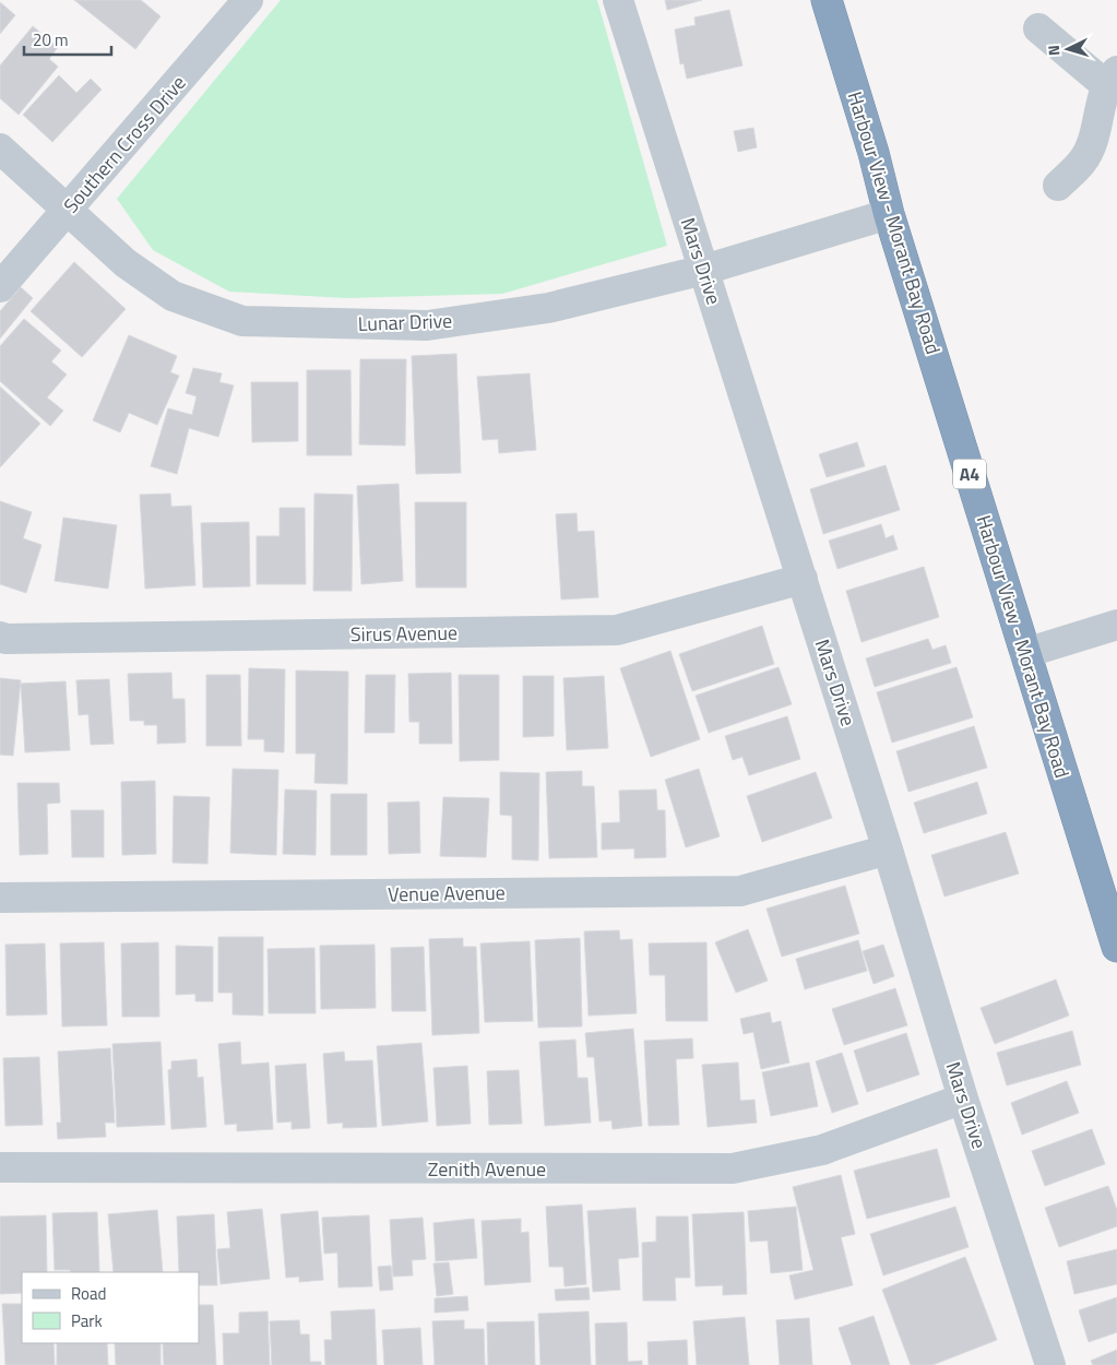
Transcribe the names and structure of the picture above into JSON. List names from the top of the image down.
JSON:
{
  "streets": {
    "highway": ["Harbour View - Morant Bay Road", "A4"],
    "street": [
      "Southern Cross Drive",
      "Mars Drive",
      "Lunar Drive",
      "Sirus Avenue",
      "Venue Avenue",
      "Zenith Avenue"
    ]
  },
  "crossings": [
    ["Southern Cross Drive", "Lunar Drive"],
    ["Harbour View - Morant Bay Road", "Lunar Drive"],
    ["Mars Drive", "Lunar Drive"],
    ["Mars Drive", "Sirus Avenue"],
    ["Mars Drive", "Venue Avenue"],
    ["Mars Drive", "Zenith Avenue"]
  ],
  "legend": ["Road", "Park"],
  "scale_bar": "20 m",
  "north": "left"
}
